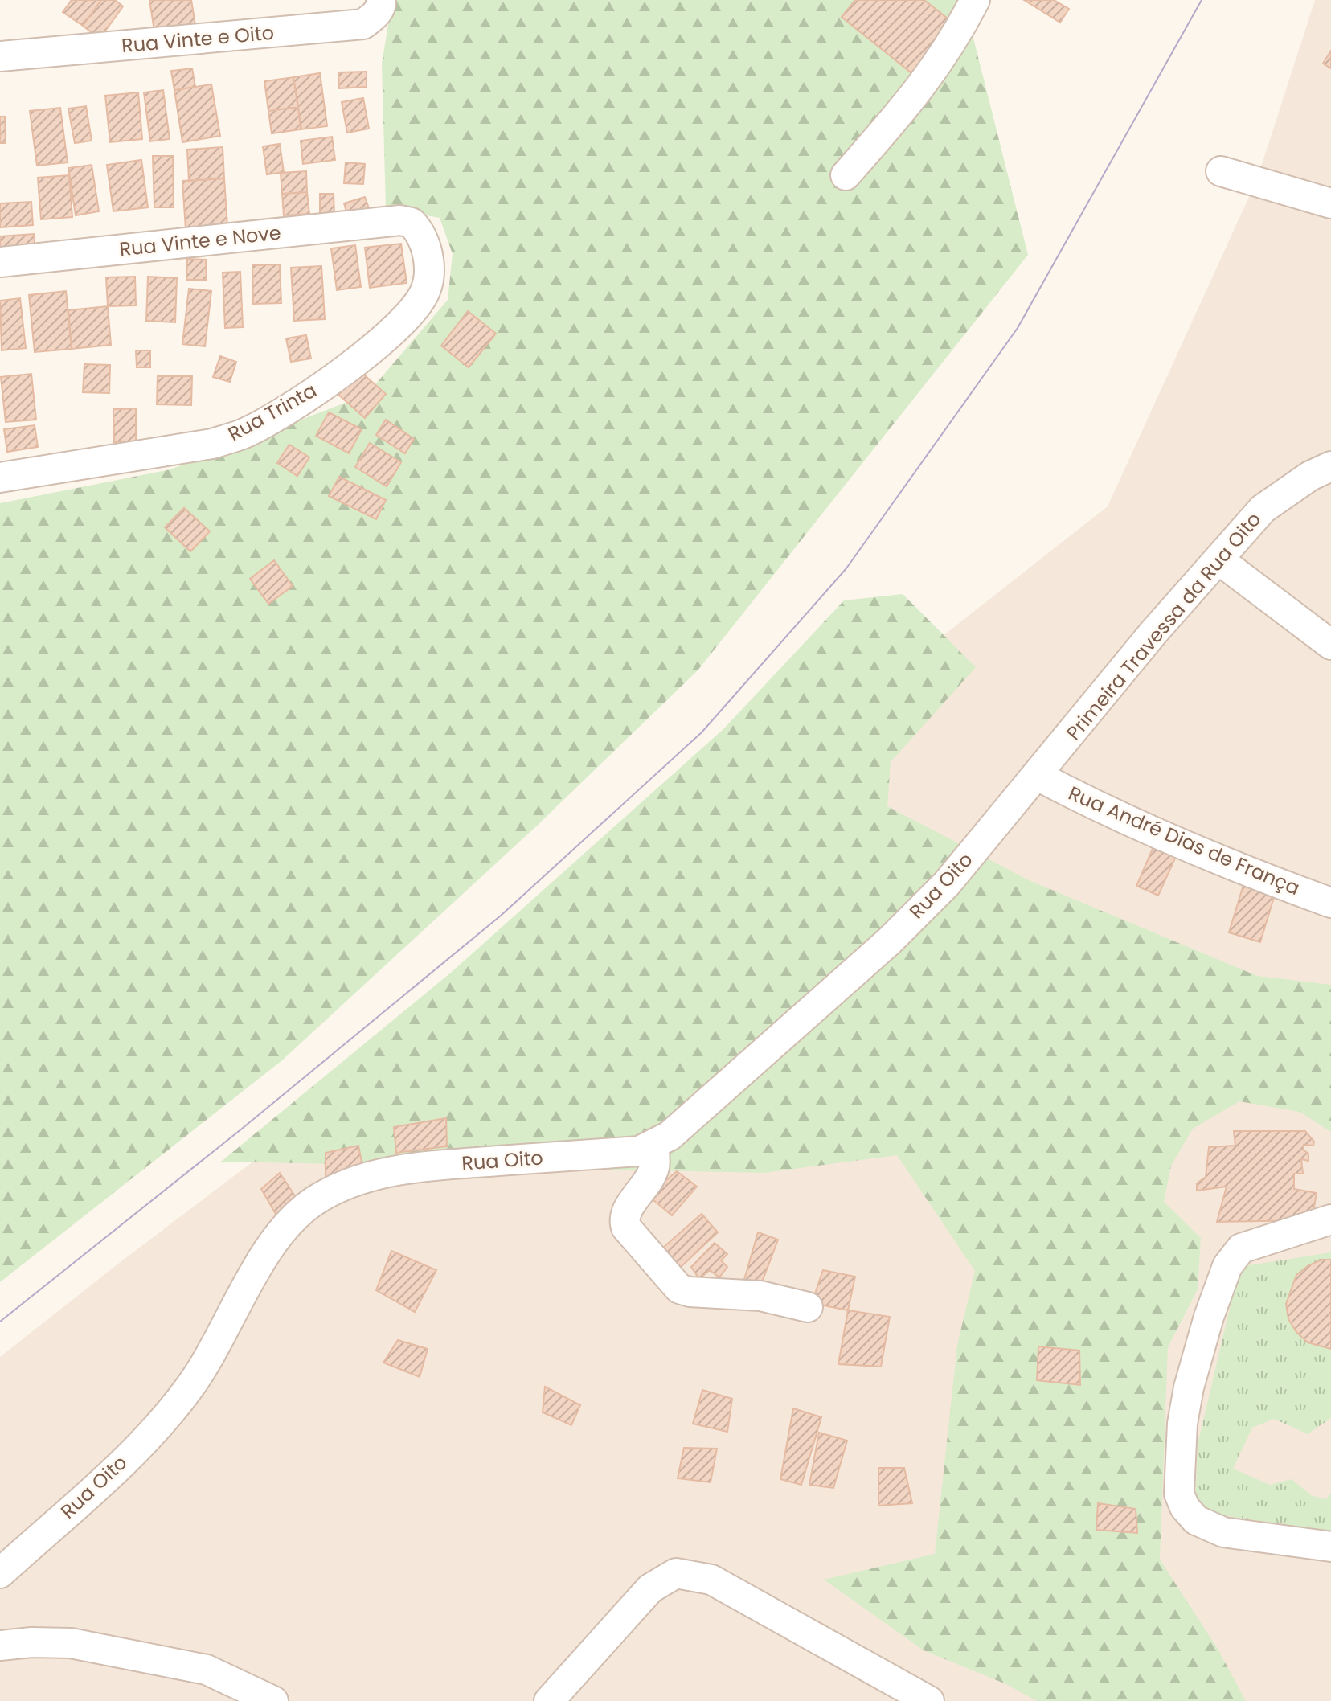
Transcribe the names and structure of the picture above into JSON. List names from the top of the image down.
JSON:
{
  "streets": {
    "street": [
      "Rua Vinte e Oito",
      "Rua Vinte e Nove",
      "Rua Trinta",
      "Primeira Travessa da Rua Oito",
      "Rua André Dias de França",
      "Rua Oito"
    ]
  },
  "crossings": [
    ["Rua Vinte e Nove", "Rua Trinta"],
    ["Primeira Travessa da Rua Oito", "Rua André Dias de França"],
    ["Primeira Travessa da Rua Oito", "Rua Oito"],
    ["Rua André Dias de França", "Rua Oito"]
  ]
}
